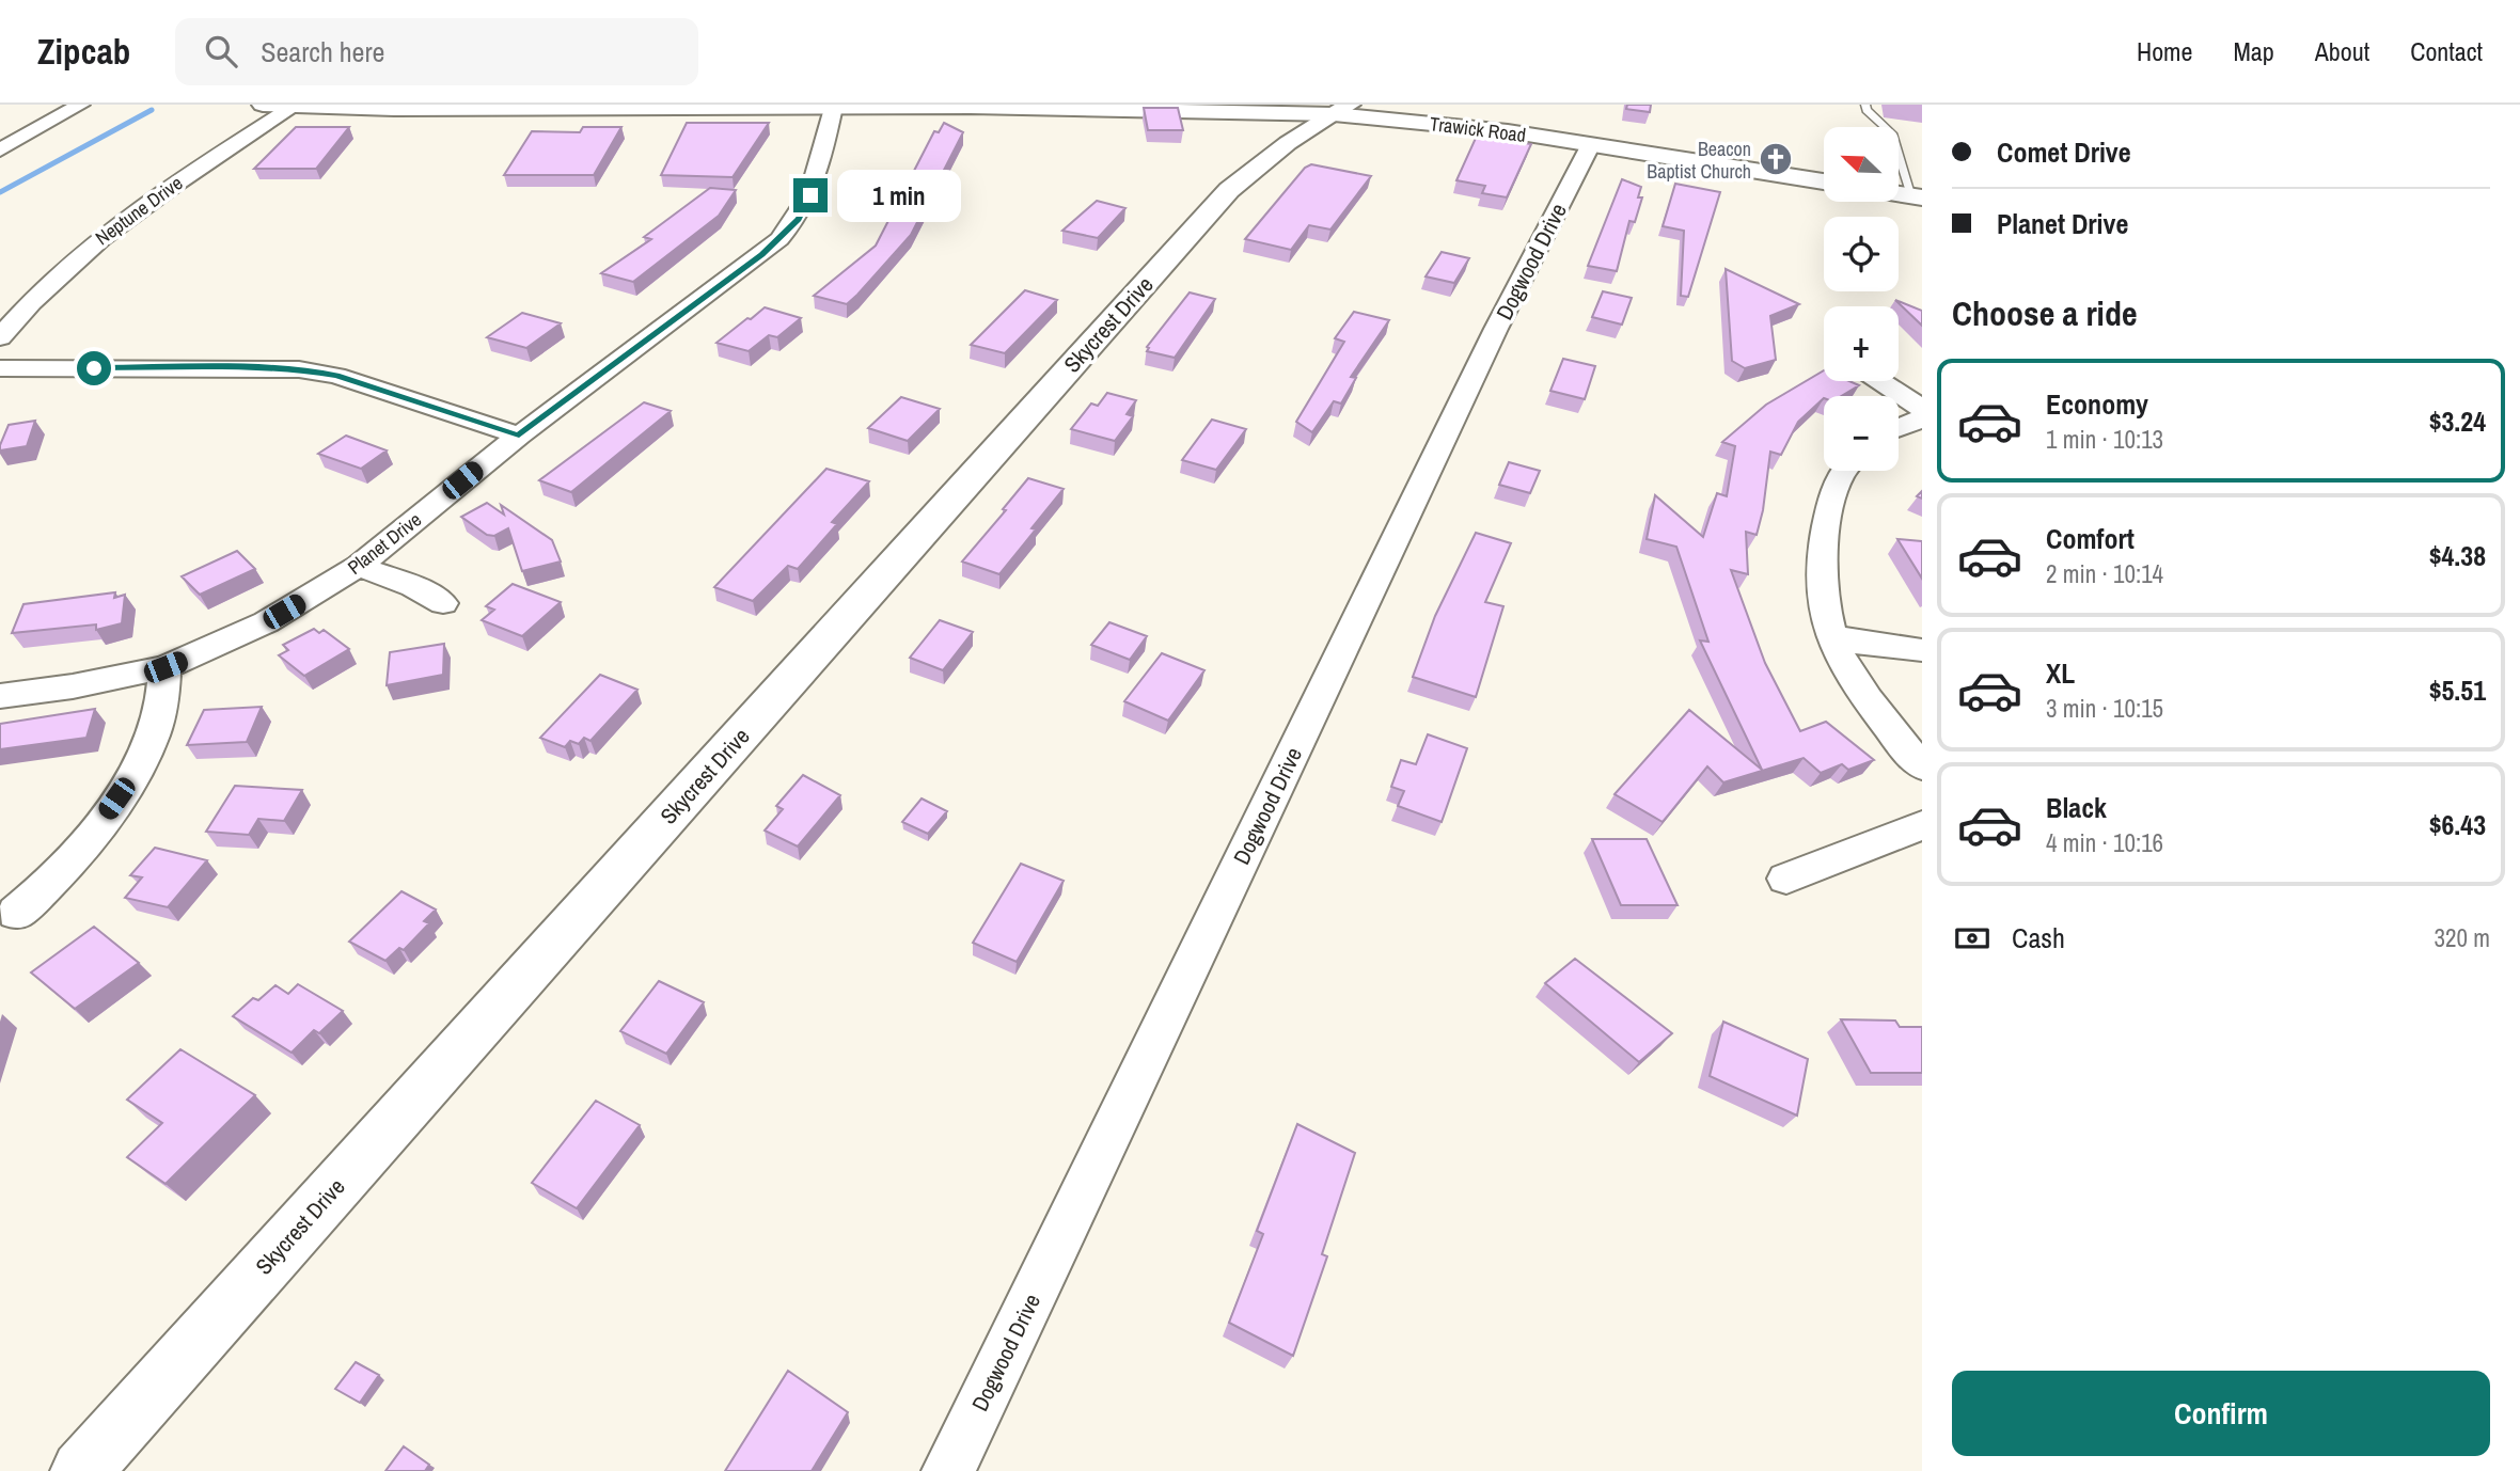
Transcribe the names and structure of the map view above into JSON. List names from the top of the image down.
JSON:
{
  "streets": {
    "street": [
      "Trawick Road",
      "Neptune Drive",
      "Dogwood Drive",
      "Skycrest Drive",
      "Planet Drive"
    ]
  },
  "crossings": [
    ["Trawick Road", "Neptune Drive"],
    ["Trawick Road", "Dogwood Drive"],
    ["Trawick Road", "Skycrest Drive"],
    ["Trawick Road", "Planet Drive"]
  ],
  "places": {
    "church": ["Beacon Baptist Church"]
  },
  "north": "top left",
  "page": {
    "header": "Zipcab",
    "search": "Search here",
    "nav": [
      "Home",
      "Map",
      "About",
      "Contact"
    ],
    "banner": ["Comet Drive", "Planet Drive"],
    "map_buttons": ["+", "−"],
    "bubble": "1 min",
    "heading": "Choose a ride",
    "list": [
      {
        "name": "Economy",
        "note": "1 min · 10:13",
        "value": "$3.24"
      },
      {
        "name": "Comfort",
        "note": "2 min · 10:14",
        "value": "$4.38"
      },
      {
        "name": "XL",
        "note": "3 min · 10:15",
        "value": "$5.51"
      },
      {
        "name": "Black",
        "note": "4 min · 10:16",
        "value": "$6.43"
      }
    ],
    "pay": ["Cash", "320 m"],
    "buttons": "Confirm"
  }
}
